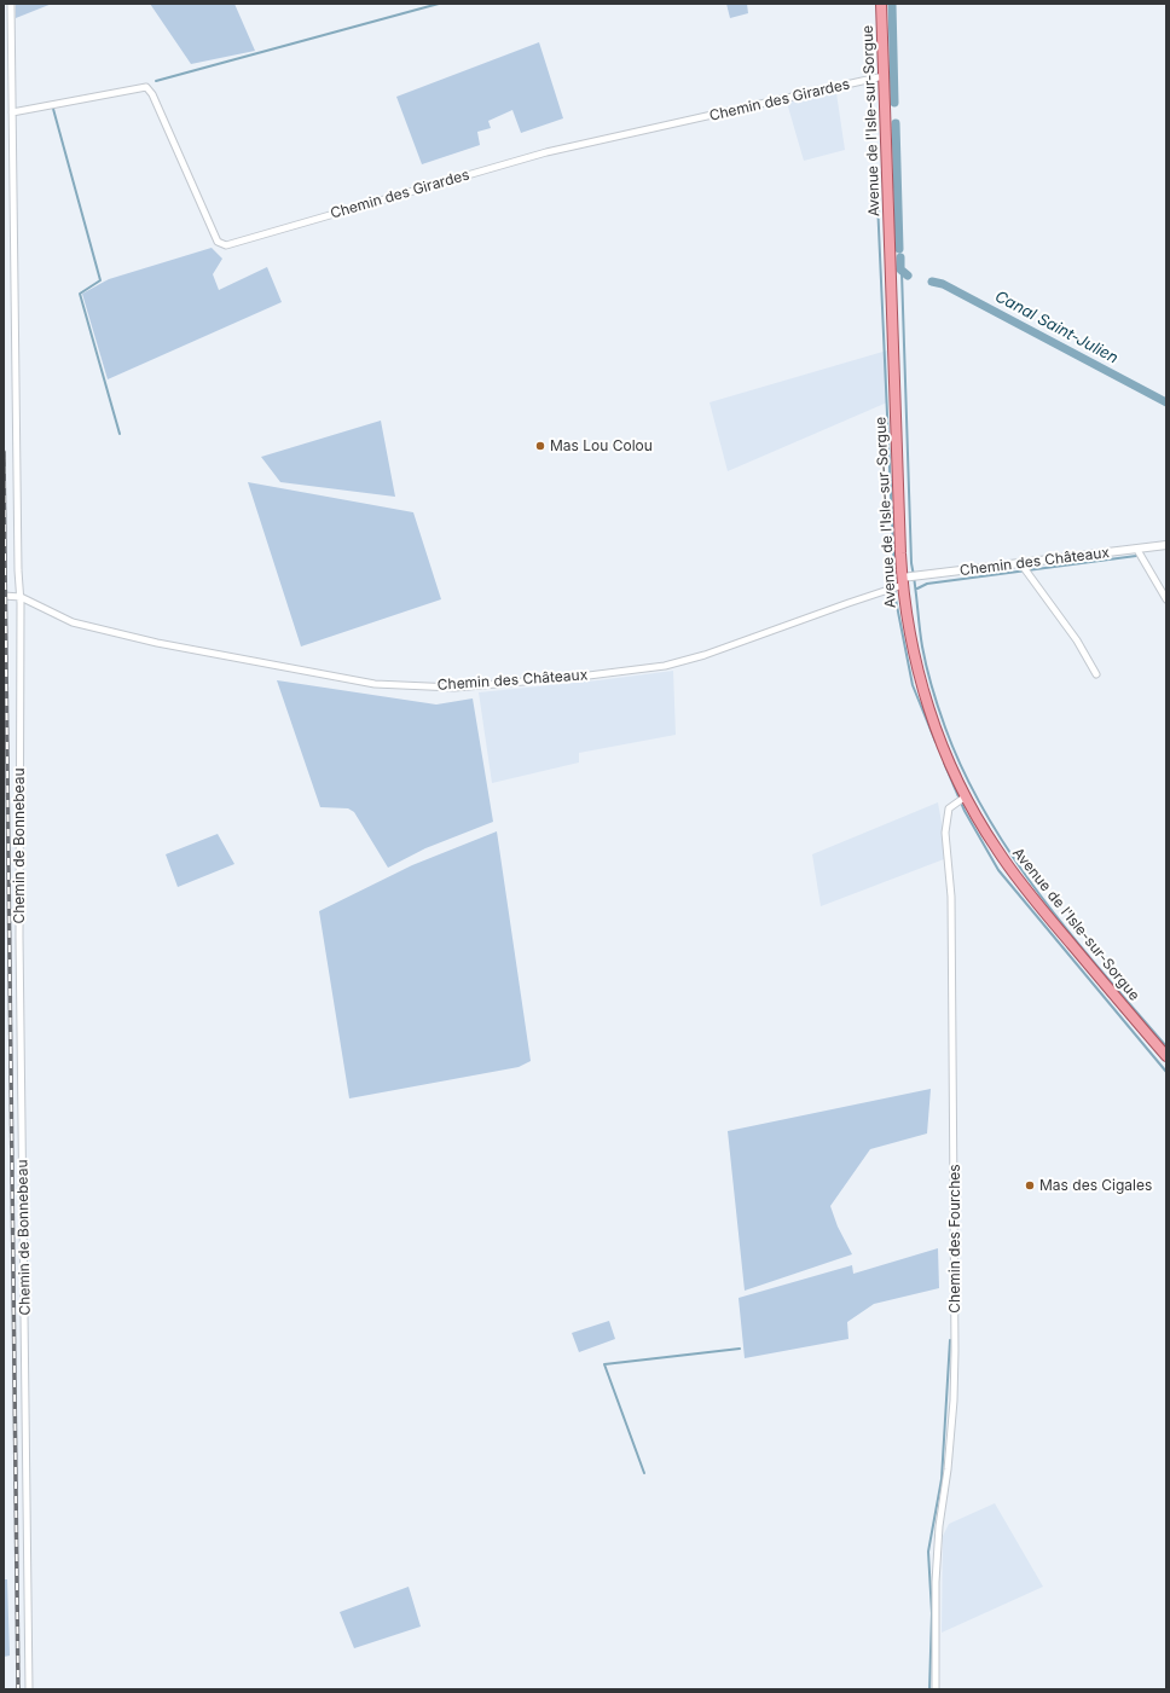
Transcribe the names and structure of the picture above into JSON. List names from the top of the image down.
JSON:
{
  "streets": {
    "main road": ["Avenue de l'Isle-sur-Sorgue"],
    "street": [
      "Chemin des Girardes",
      "Chemin des Châteaux",
      "Chemin de Bonnebeau",
      "Chemin des Fourches"
    ]
  },
  "crossings": [
    ["Chemin des Girardes", "Avenue de l'Isle-sur-Sorgue"],
    ["Chemin des Girardes", "Chemin de Bonnebeau"],
    ["Avenue de l'Isle-sur-Sorgue", "Chemin des Châteaux"],
    ["Avenue de l'Isle-sur-Sorgue", "Chemin des Fourches"],
    ["Chemin des Châteaux", "Chemin de Bonnebeau"]
  ],
  "water": ["Canal Saint-Julien"],
  "places": ["Mas Lou Colou", "Mas des Cigales"]
}
